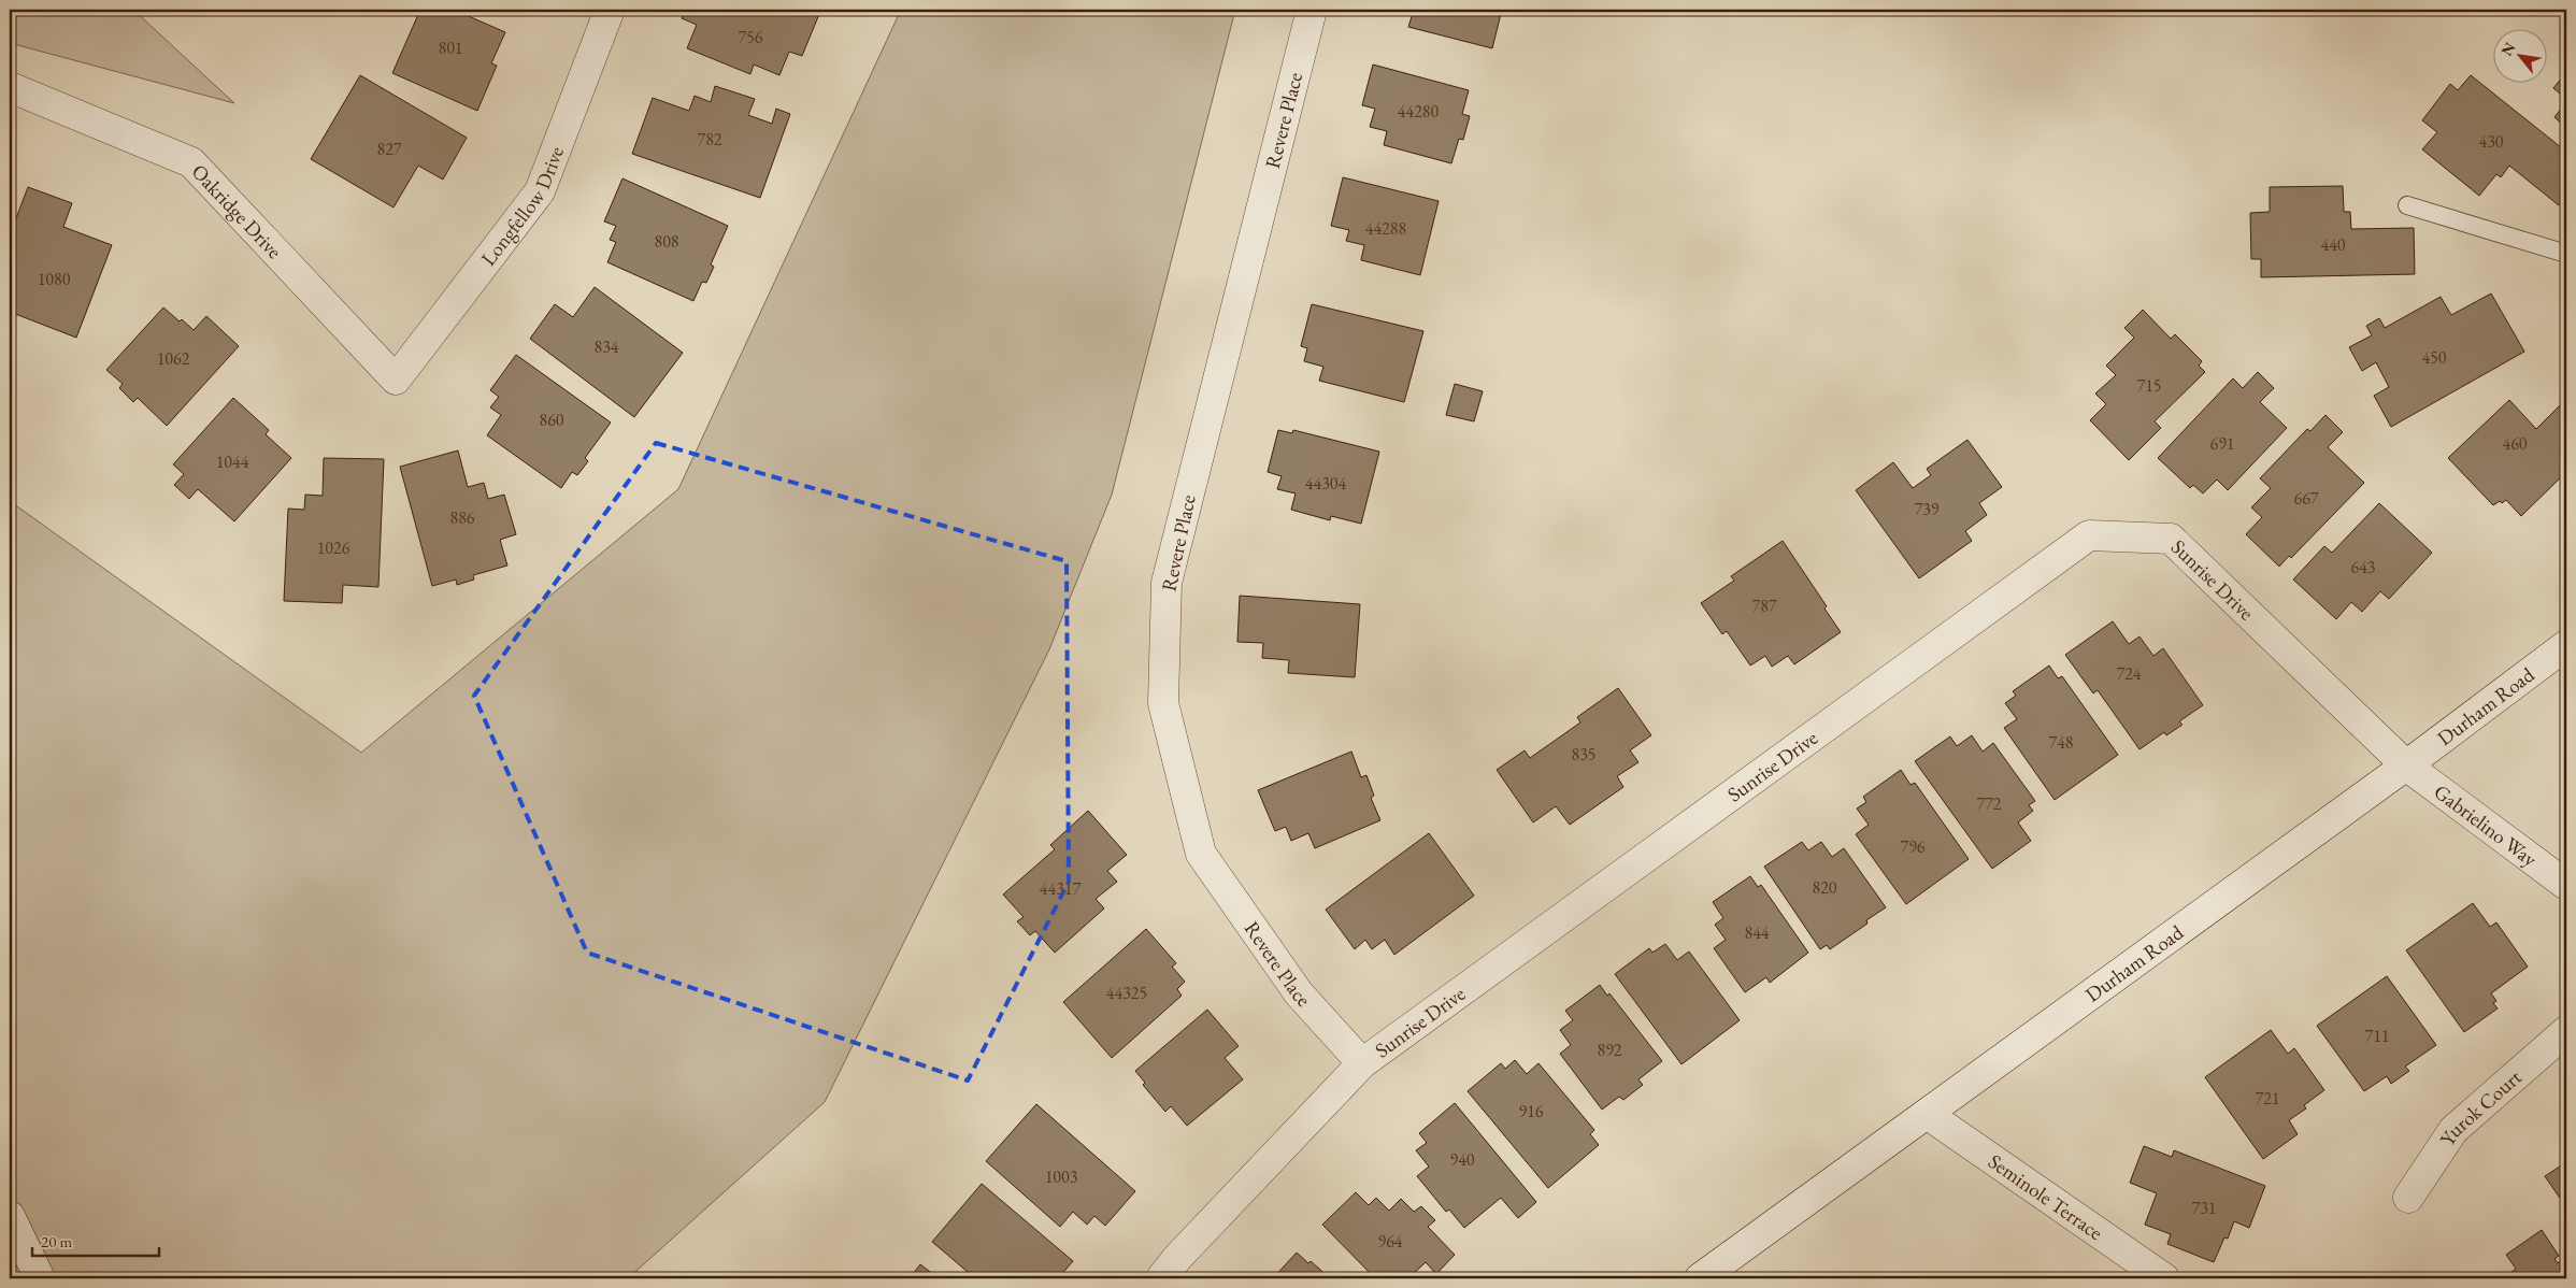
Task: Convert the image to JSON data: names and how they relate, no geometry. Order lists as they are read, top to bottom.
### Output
{
  "streets": {
    "street": [
      "Revere Place",
      "Longfellow Drive",
      "Oakridge Drive",
      "Sunrise Drive",
      "Durham Road",
      "Gabrielino Way",
      "Yurok Court",
      "Seminole Terrace"
    ]
  },
  "crossings": [
    ["Revere Place", "Sunrise Drive"],
    ["Longfellow Drive", "Oakridge Drive"],
    ["Sunrise Drive", "Durham Road"],
    ["Sunrise Drive", "Gabrielino Way"],
    ["Durham Road", "Gabrielino Way"],
    ["Durham Road", "Seminole Terrace"]
  ],
  "house_numbers": [
    "756",
    "801",
    "44280",
    "782",
    "430",
    "827",
    "44288",
    "808",
    "440",
    "1080",
    "834",
    "450",
    "1062",
    "715",
    "860",
    "691",
    "460",
    "1044",
    "44304",
    "667",
    "739",
    "886",
    "1026",
    "643",
    "787",
    "724",
    "748",
    "835",
    "772",
    "796",
    "820",
    "44317",
    "844",
    "44325",
    "711",
    "892",
    "721",
    "916",
    "940",
    "1003",
    "731",
    "964"
  ],
  "scale_bar": "20 m",
  "north": "top left"
}
